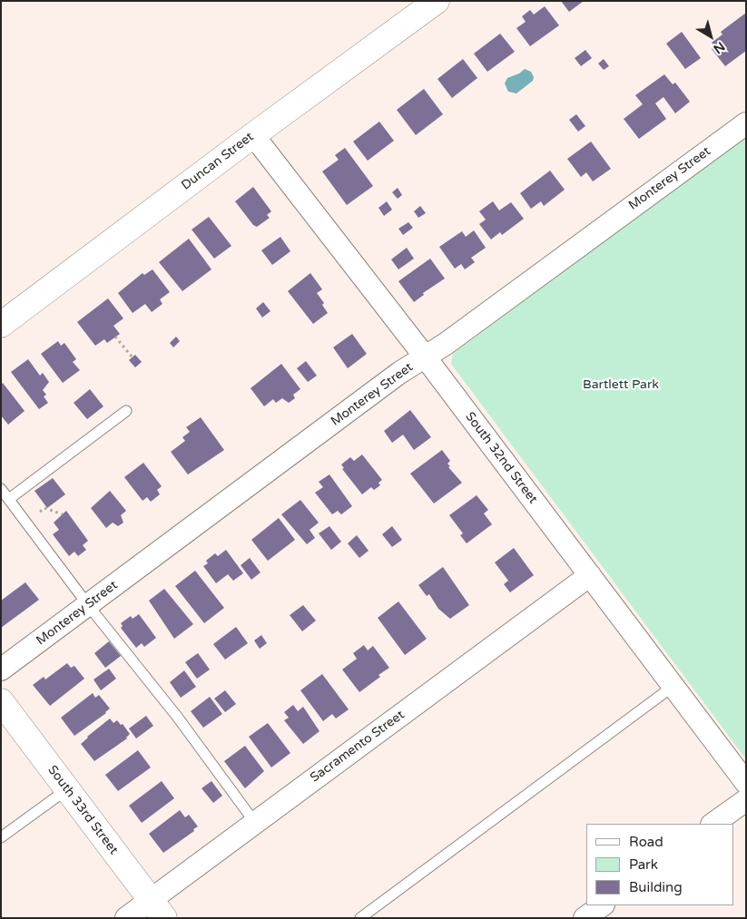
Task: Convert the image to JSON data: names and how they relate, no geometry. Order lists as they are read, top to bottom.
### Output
{
  "streets": {
    "street": [
      "Duncan Street",
      "Monterey Street",
      "South 32nd Street",
      "Sacramento Street",
      "South 33rd Street"
    ]
  },
  "crossings": [
    ["Duncan Street", "South 32nd Street"],
    ["Monterey Street", "South 32nd Street"],
    ["South 32nd Street", "Sacramento Street"],
    ["Sacramento Street", "South 33rd Street"]
  ],
  "parks": ["Bartlett Park"],
  "legend": ["Road", "Park", "Building"],
  "north": "bottom right"
}
